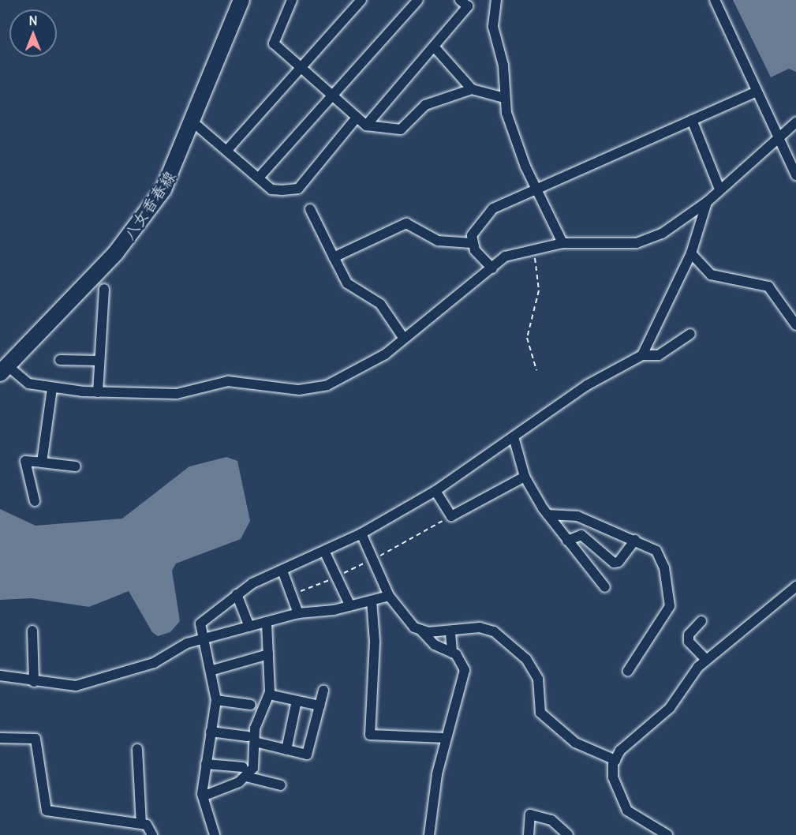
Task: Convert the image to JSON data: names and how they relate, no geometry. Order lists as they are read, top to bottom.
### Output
{
  "streets": {
    "main road": ["八女香春線"]
  },
  "north": "top"
}
